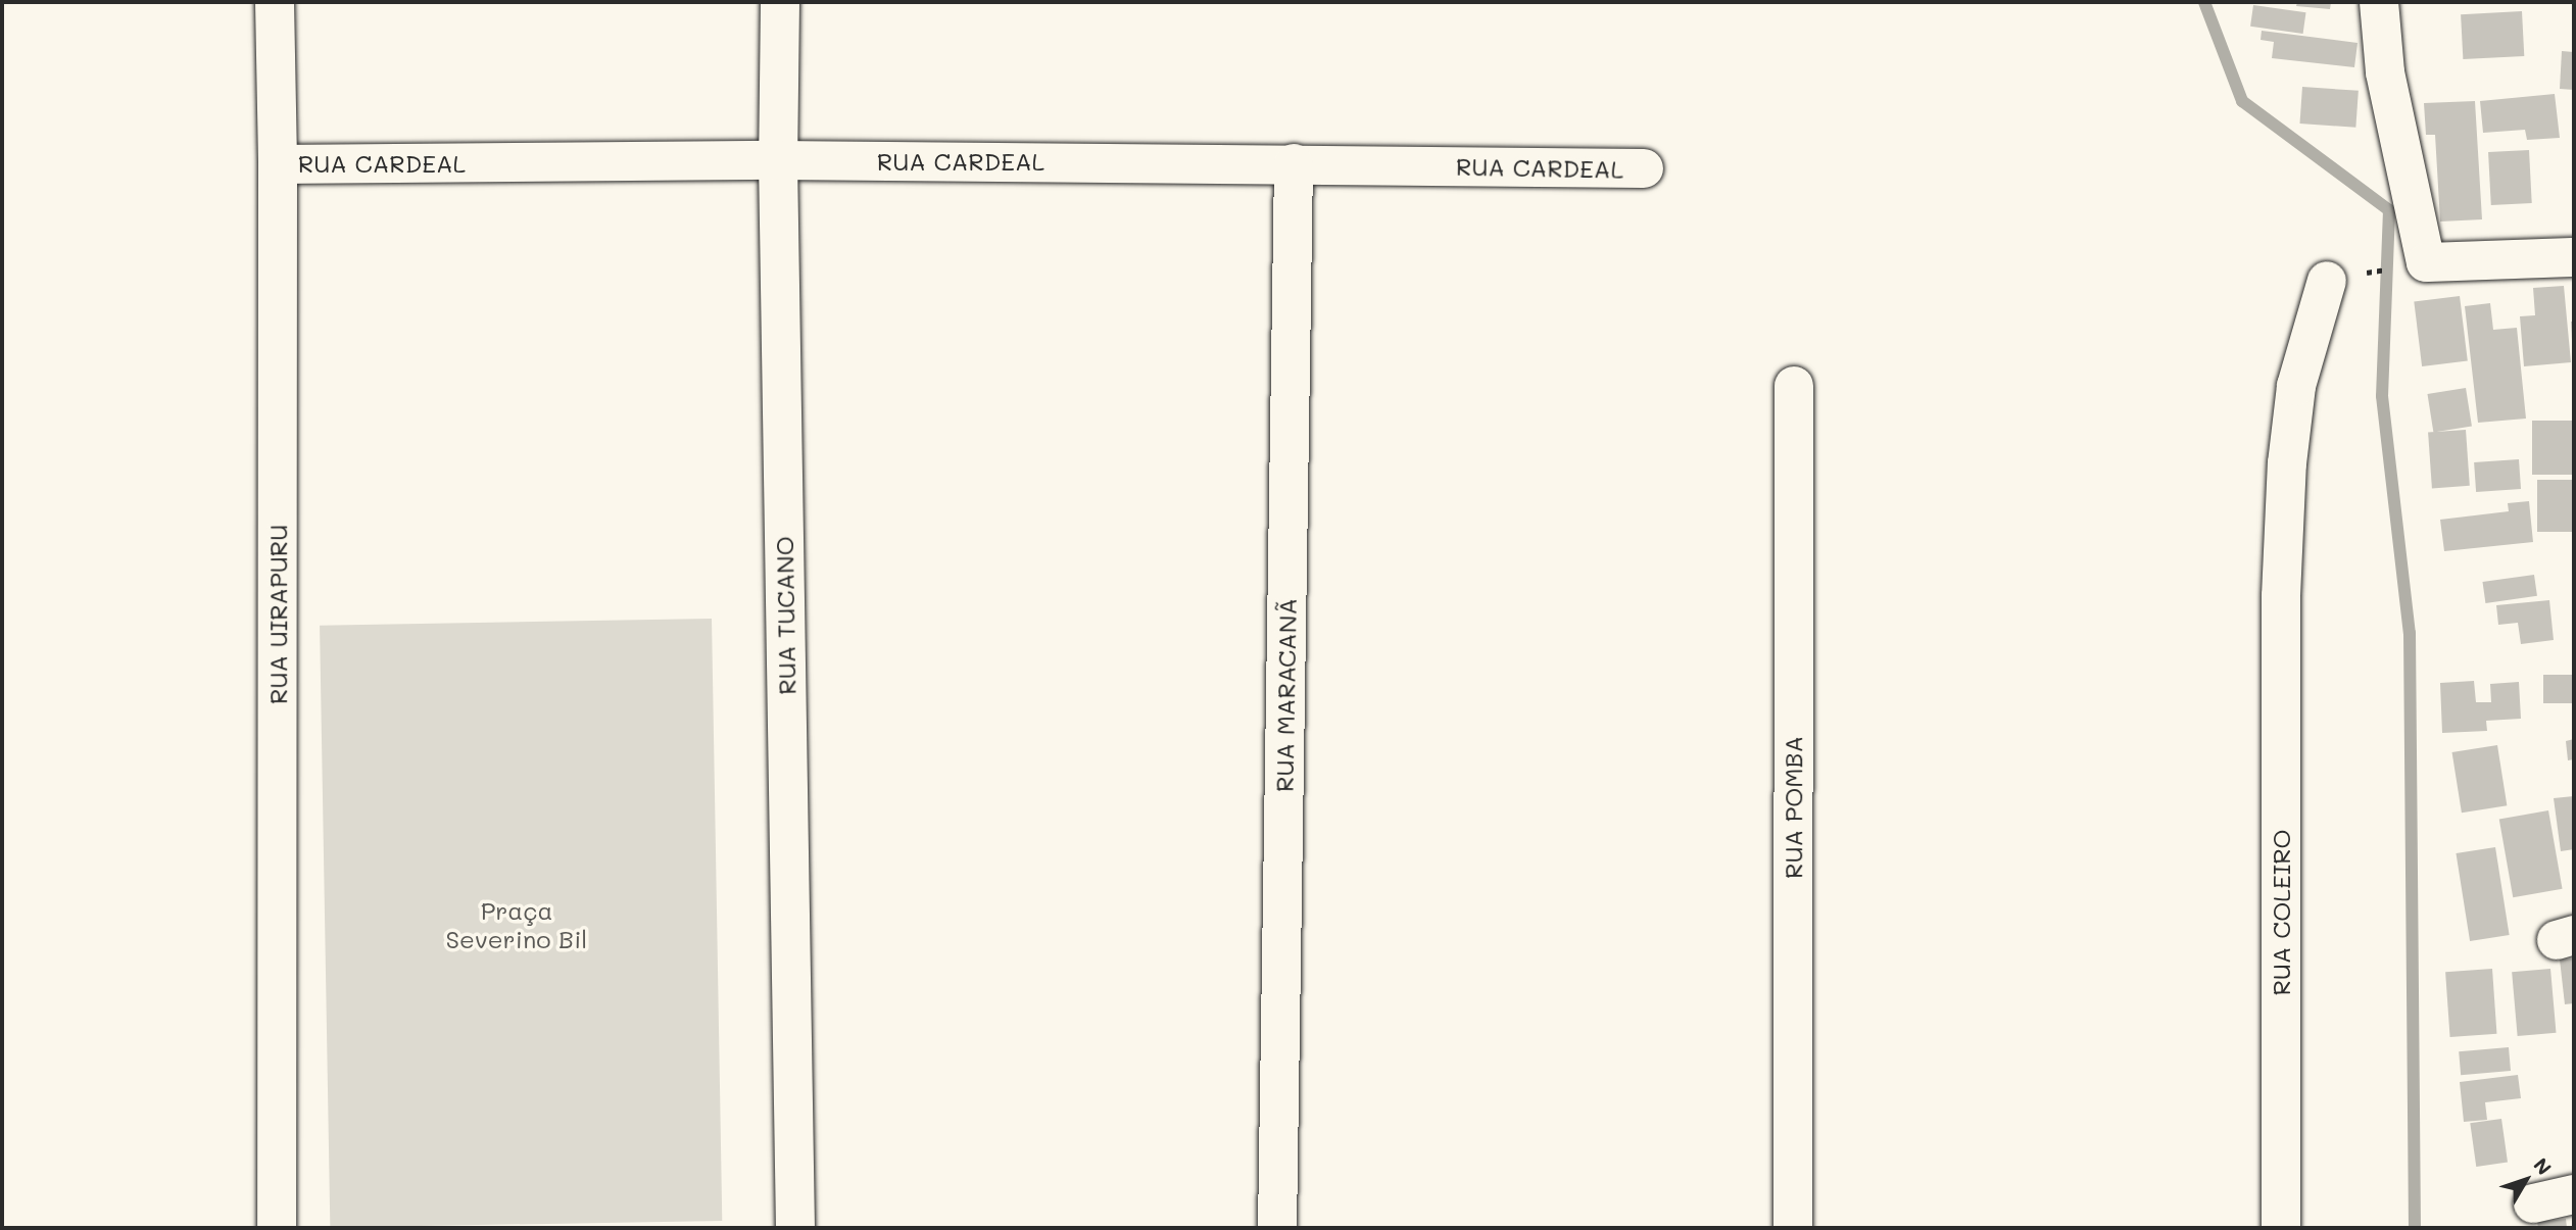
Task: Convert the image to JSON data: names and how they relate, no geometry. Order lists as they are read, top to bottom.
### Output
{
  "streets": {
    "street": [
      "RUA CARDEAL",
      "RUA UIRAPURU",
      "RUA TUCANO",
      "RUA MARACANÃ",
      "RUA POMBA",
      "RUA COLEIRO"
    ]
  },
  "crossings": [
    ["RUA CARDEAL", "RUA UIRAPURU"],
    ["RUA CARDEAL", "RUA TUCANO"],
    ["RUA CARDEAL", "RUA MARACANÃ"]
  ],
  "parks": ["Praça Severino Bil"],
  "north": "top right"
}
